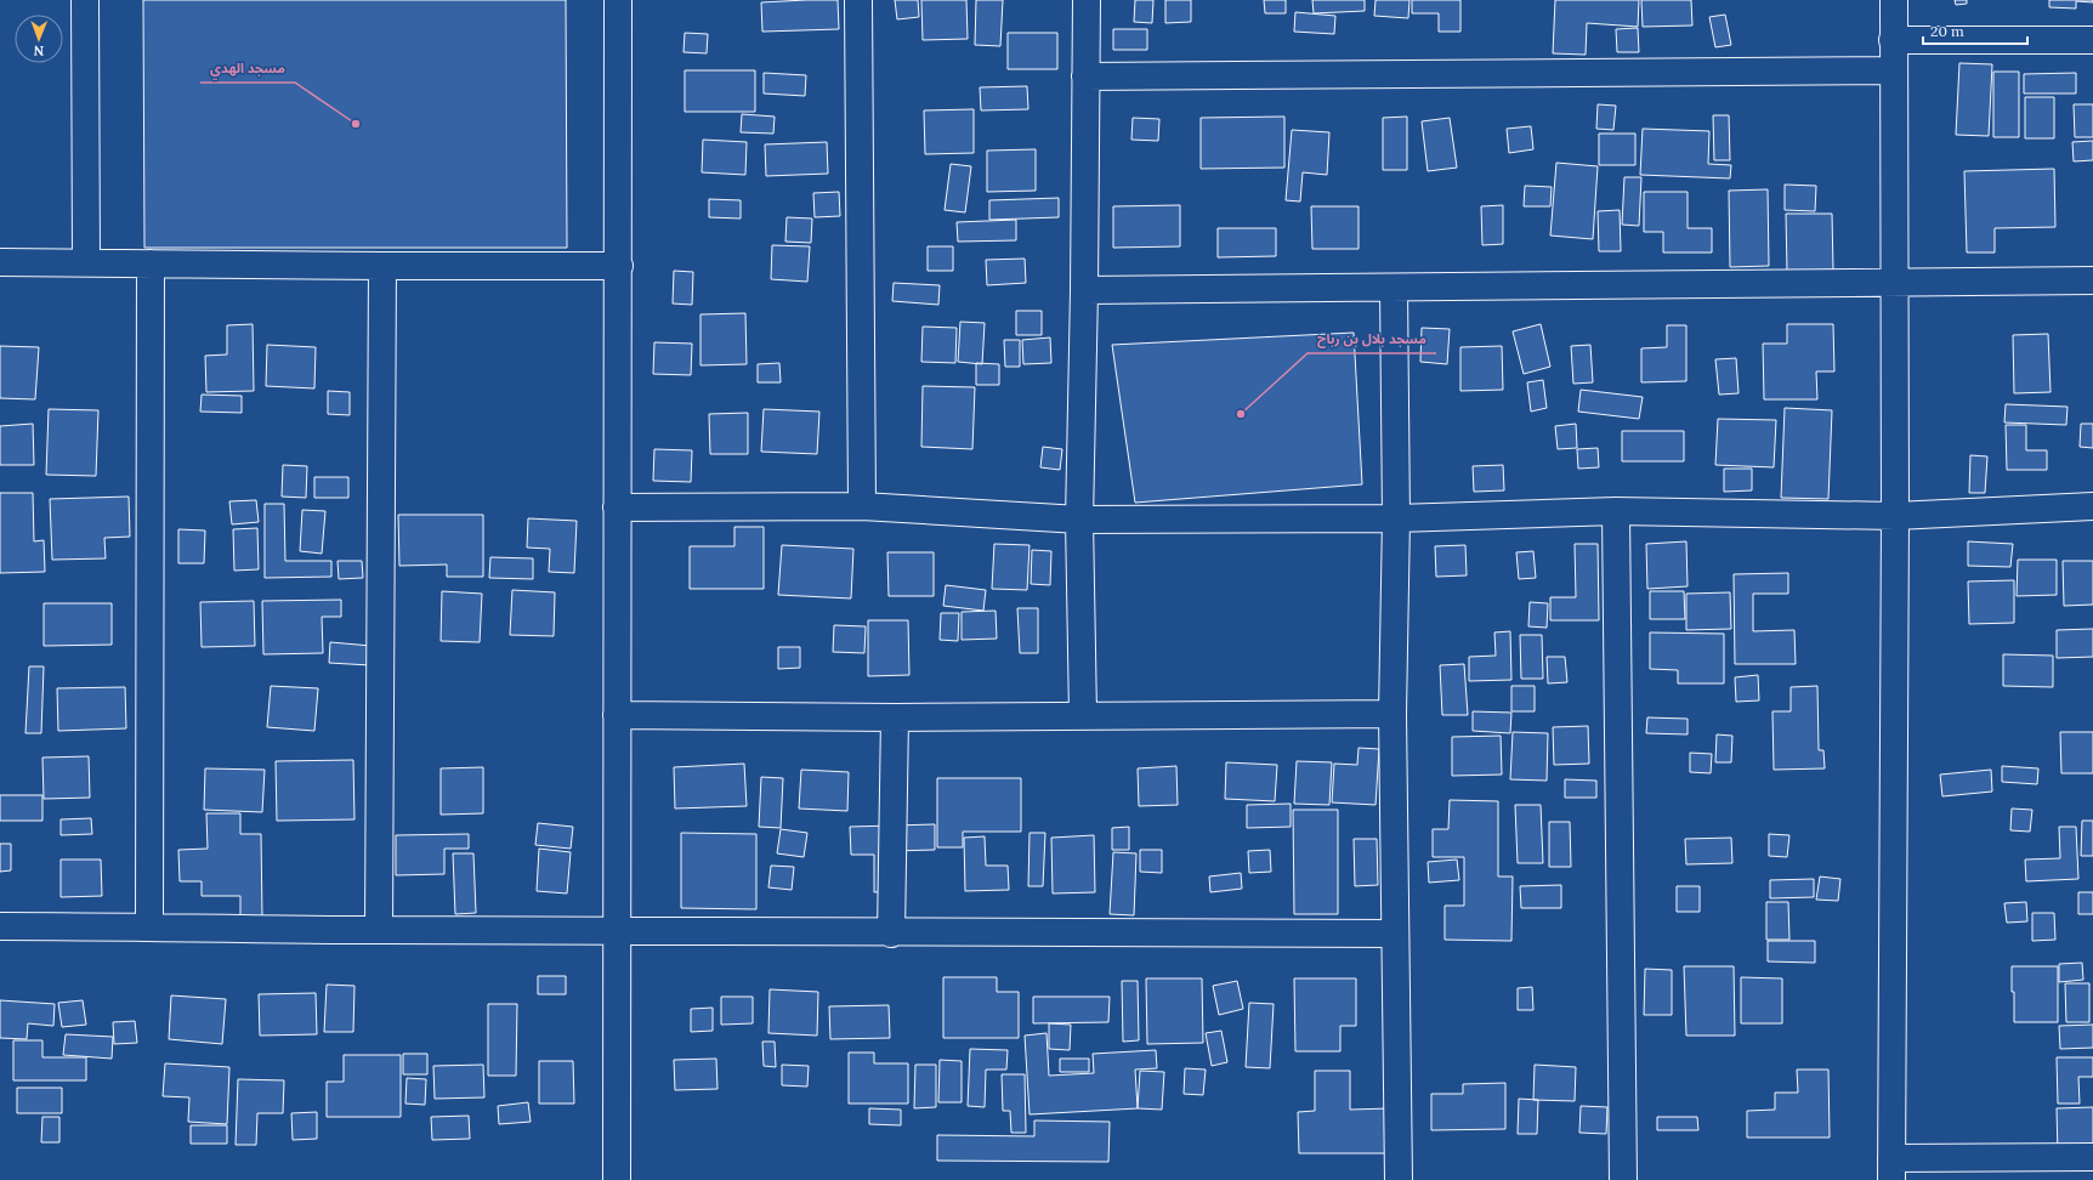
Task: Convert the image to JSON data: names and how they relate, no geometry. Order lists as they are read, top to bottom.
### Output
{
  "places": ["مسجد الهدي", "مسجد بلال بن رباح"],
  "scale_bar": "20 m",
  "north": "bottom"
}
